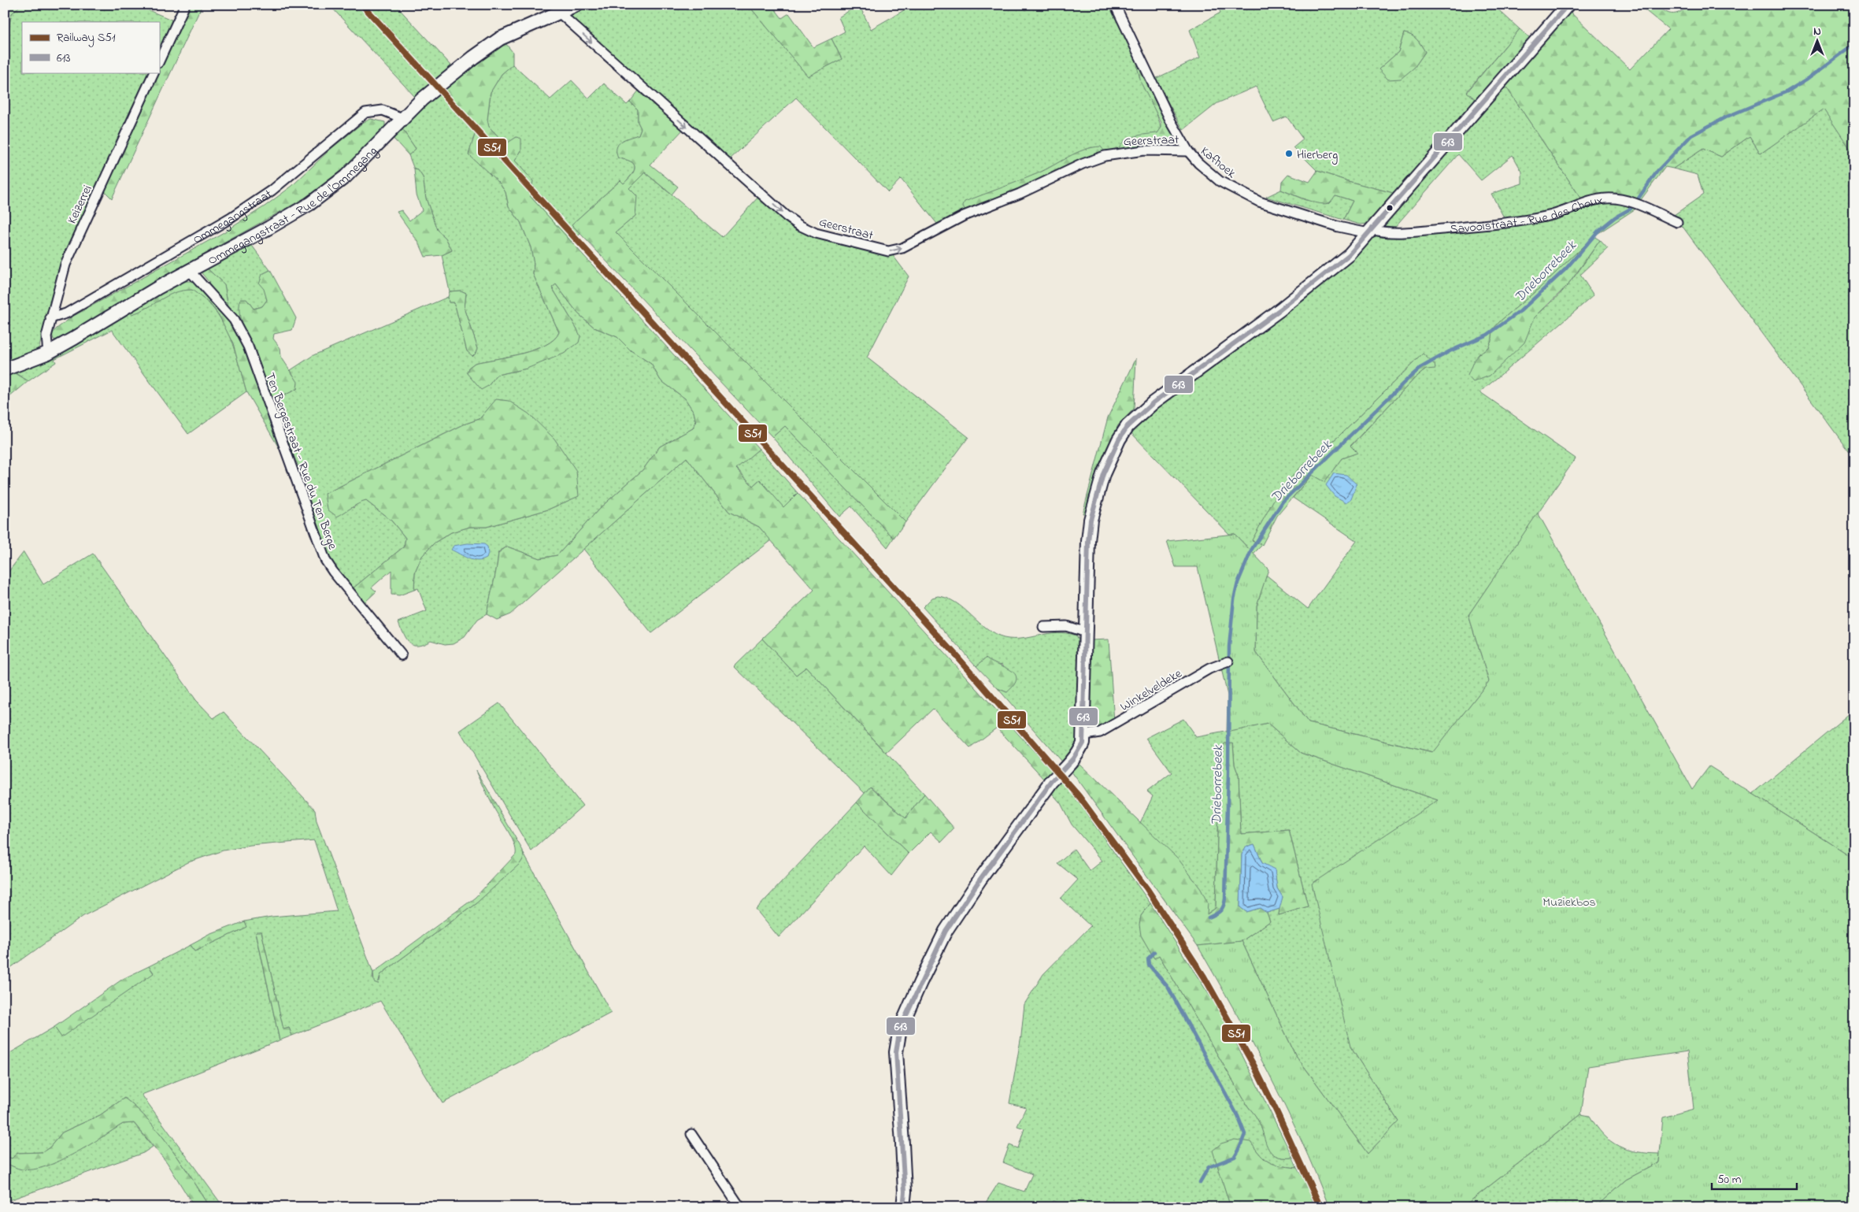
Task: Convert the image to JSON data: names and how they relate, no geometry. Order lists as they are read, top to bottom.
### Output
{
  "streets": {
    "main road": ["Ommegangstraat - Rue de l'Ommegang"],
    "street": [
      "Geerstraat",
      "Kafhoek",
      "Keizerrei",
      "Savooistraat - Rue des Choux",
      "Ommegangstraat",
      "Ten Bergestraat - Rue du Ten Berge",
      "Winkelveldeke"
    ]
  },
  "crossings": [
    ["Geerstraat", "Kafhoek"],
    ["Geerstraat", "Ommegangstraat - Rue de l'Ommegang"],
    ["Kafhoek", "Savooistraat - Rue des Choux"],
    ["Ommegangstraat - Rue de l'Ommegang", "Keizerrei"],
    ["Ommegangstraat - Rue de l'Ommegang", "Ommegangstraat"],
    ["Ommegangstraat - Rue de l'Ommegang", "Ten Bergestraat - Rue du Ten Berge"],
    ["Keizerrei", "Ommegangstraat"]
  ],
  "one_way": ["Geerstraat"],
  "water": ["Drieborrebeek"],
  "parks": ["Muziekbos"],
  "places": ["Hierberg"],
  "lines": ["rail line S51", "transit line 613"],
  "legend": ["Railway S51", "613"],
  "scale_bar": "50 m",
  "north": "top"
}
